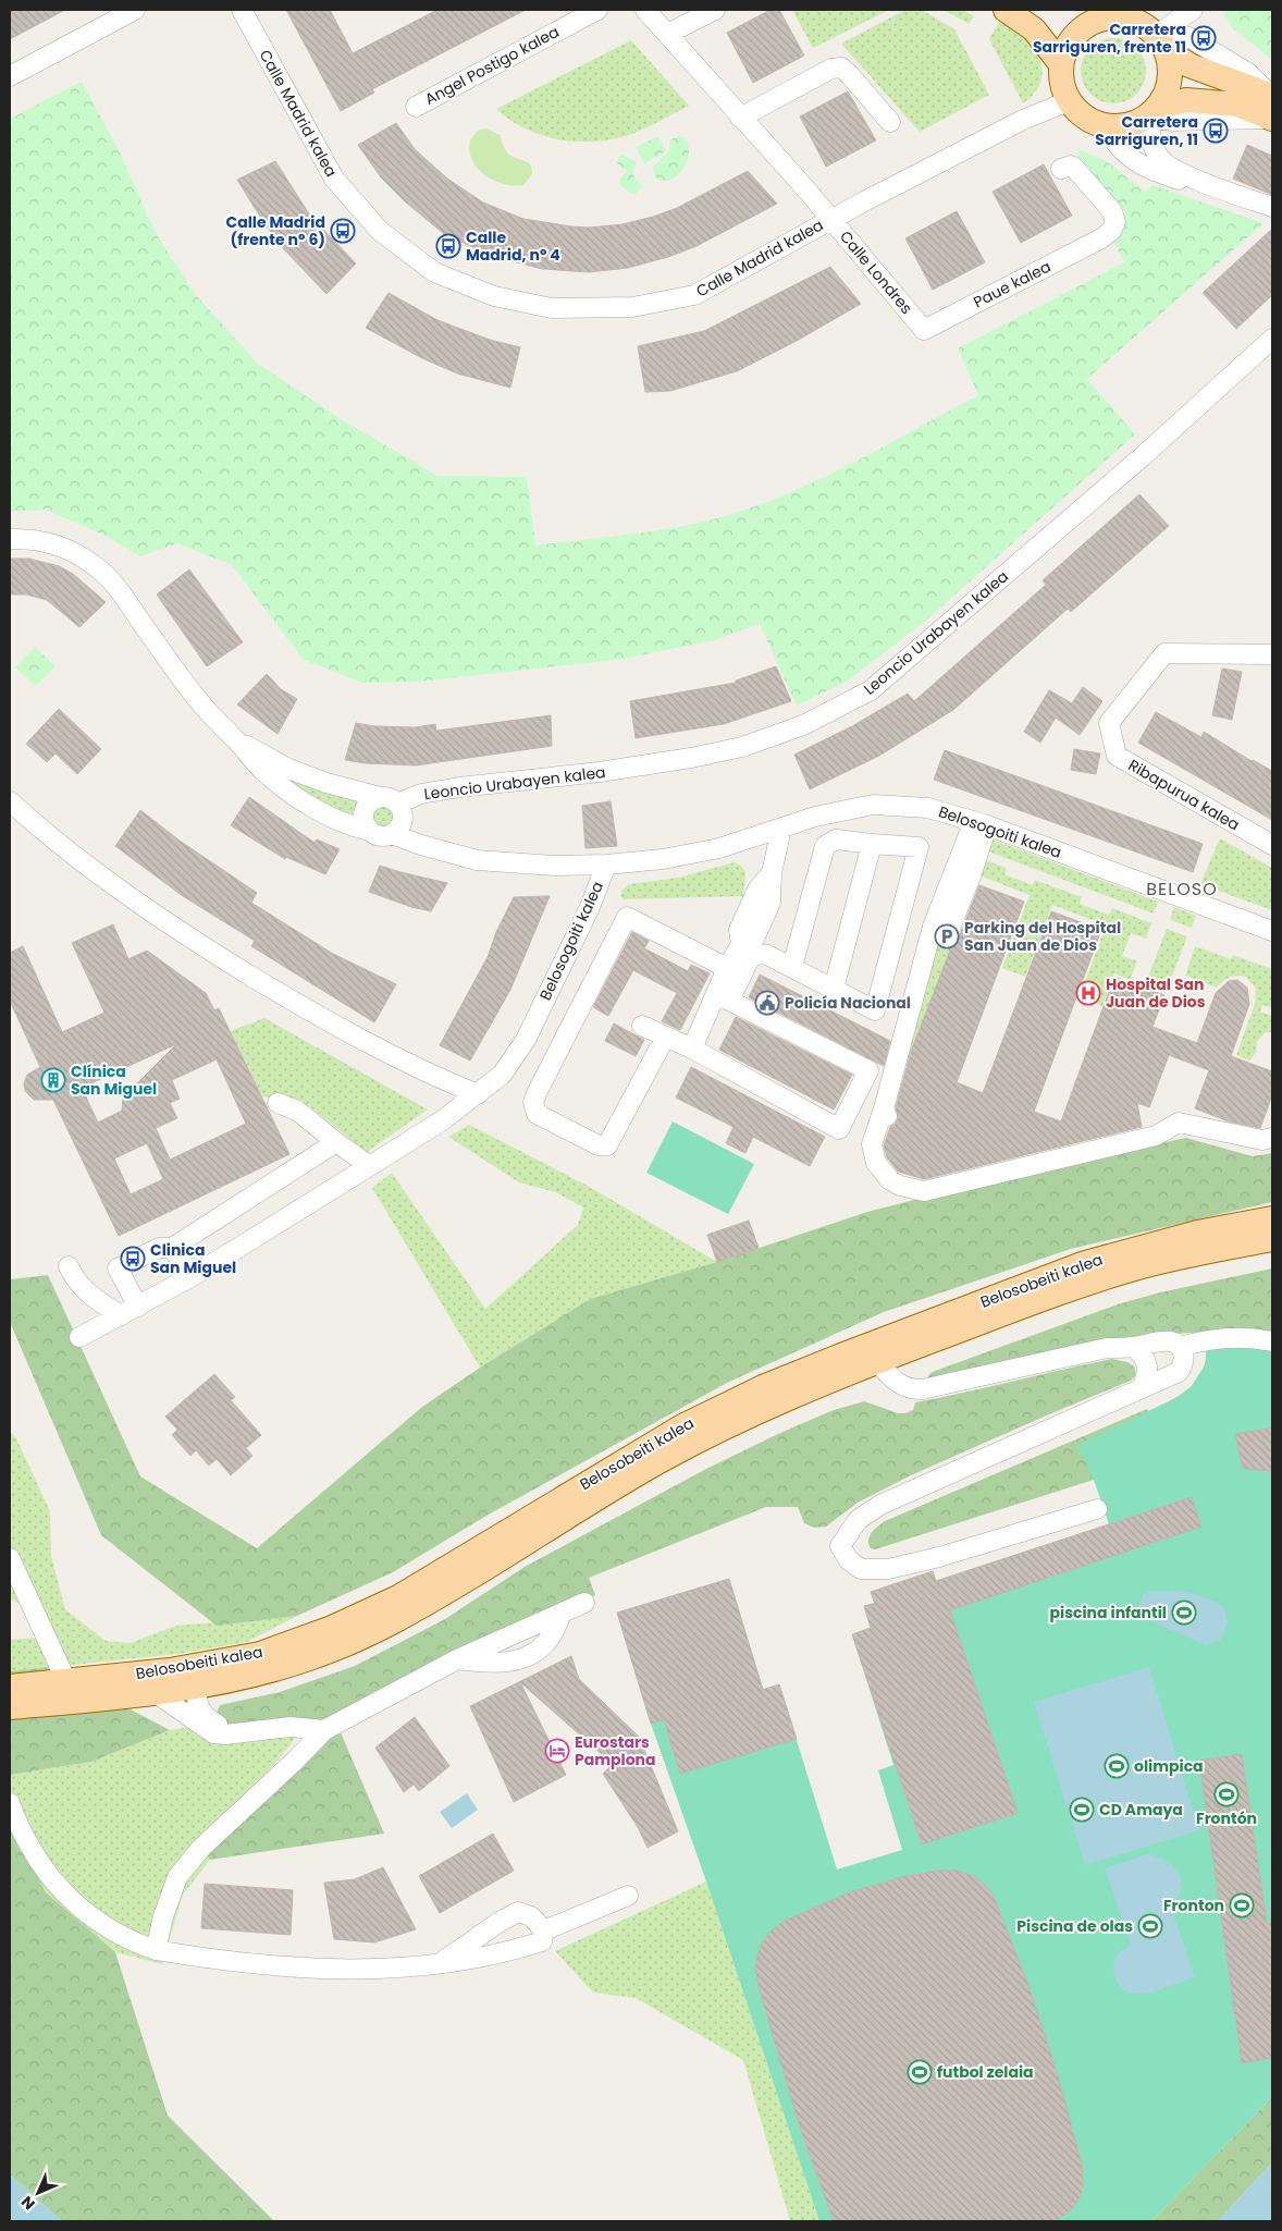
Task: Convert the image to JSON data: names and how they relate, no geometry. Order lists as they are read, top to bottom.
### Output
{
  "streets": {
    "main road": ["Belosobeiti kalea"],
    "street": [
      "Angel Postigo kalea",
      "Calle Madrid kalea",
      "Calle Londres",
      "Paue kalea",
      "Leoncio Urabayen kalea",
      "Ribapurua kalea",
      "Belosogoiti kalea"
    ]
  },
  "crossings": [
    ["Calle Madrid kalea", "Calle Londres"],
    ["Calle Londres", "Paue kalea"]
  ],
  "districts": ["BELOSO"],
  "places": {
    "bus stop": [
      "Carretera Sarriguren, frente 11",
      "Carretera Sarriguren, 11",
      "Calle Madrid (frente nº 6)",
      "Calle Madrid, nº 4",
      "Clinica San Miguel"
    ],
    "parking": ["Parking del Hospital San Juan de Dios"],
    "hospital": ["Hospital San Juan de Dios"],
    "public building": ["Policía Nacional"],
    "building": ["Clínica San Miguel"],
    "sports": [
      "piscina infantil",
      "olimpica",
      "Frontón",
      "CD Amaya",
      "Fronton",
      "Piscina de olas",
      "futbol zelaia"
    ],
    "hotel": ["Eurostars Pamplona"]
  },
  "north": "bottom left"
}
